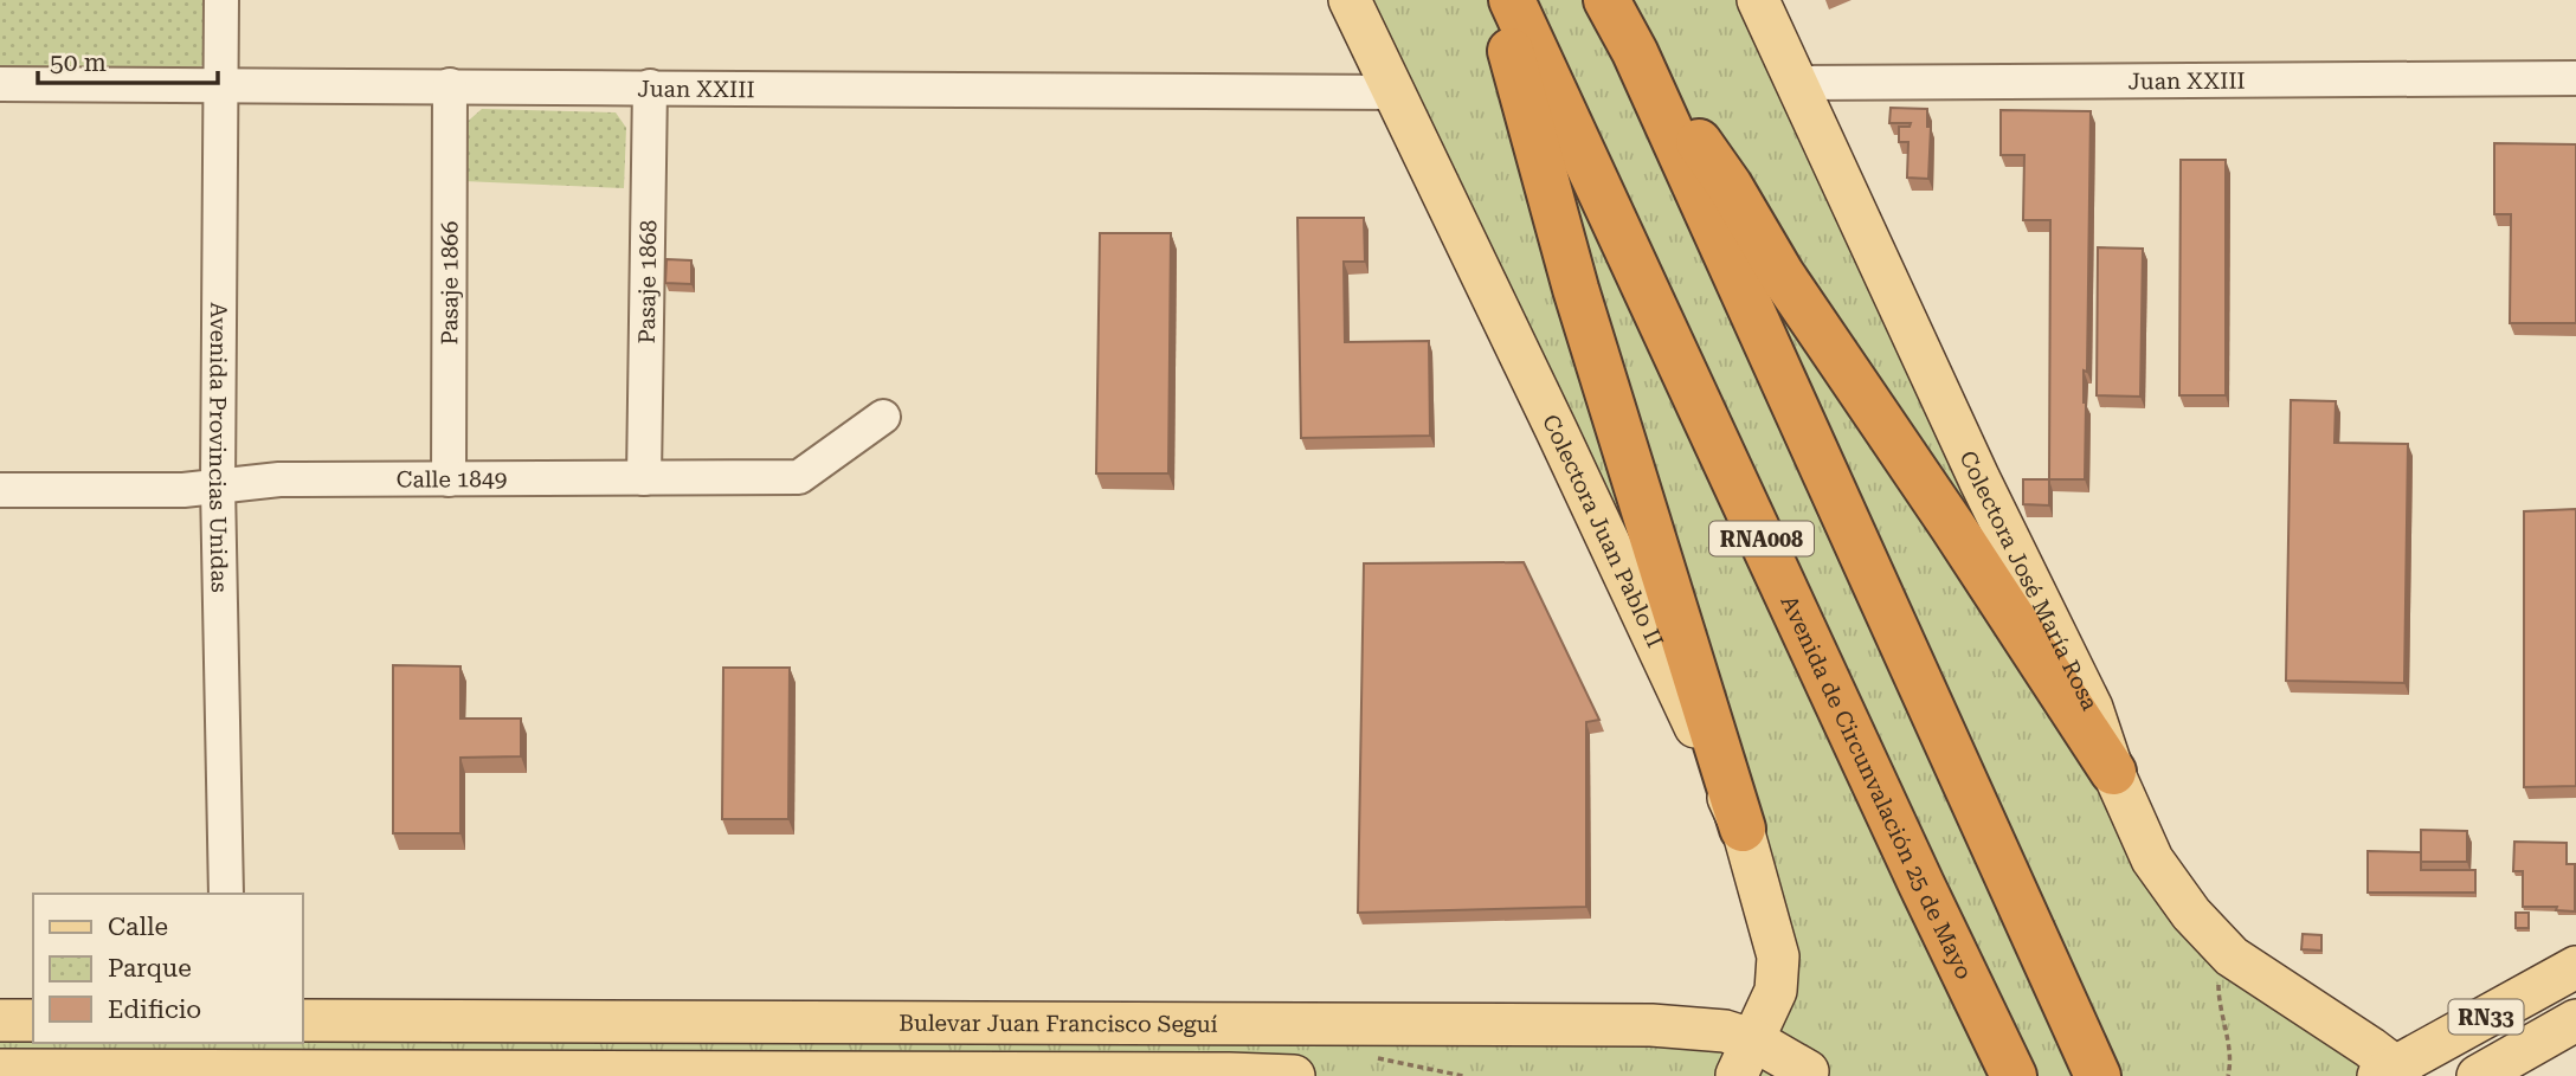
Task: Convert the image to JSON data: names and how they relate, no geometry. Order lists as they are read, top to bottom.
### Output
{
  "streets": {
    "highway": ["RNA008", "Avenida de Circunvalación 25 de Mayo"],
    "main road": [
      "Colectora Juan Pablo II",
      "Colectora José María Rosa",
      "RN33",
      "Bulevar Juan Francisco Seguí"
    ],
    "street": [
      "Juan XXIII",
      "Pasaje 1866",
      "Pasaje 1868",
      "Avenida Provincias Unidas",
      "Calle 1849"
    ]
  },
  "crossings": [
    ["Juan XXIII", "Pasaje 1866"],
    ["Juan XXIII", "Pasaje 1868"],
    ["Juan XXIII", "Avenida Provincias Unidas"],
    ["Juan XXIII", "Colectora Juan Pablo II"],
    ["Juan XXIII", "Colectora José María Rosa"],
    ["Pasaje 1866", "Calle 1849"],
    ["Pasaje 1868", "Calle 1849"],
    ["Avenida Provincias Unidas", "Calle 1849"],
    ["Colectora Juan Pablo II", "Bulevar Juan Francisco Seguí"],
    ["Colectora José María Rosa", "RN33"]
  ],
  "legend": ["Calle", "Parque", "Edificio"],
  "scale_bar": "50 m"
}
